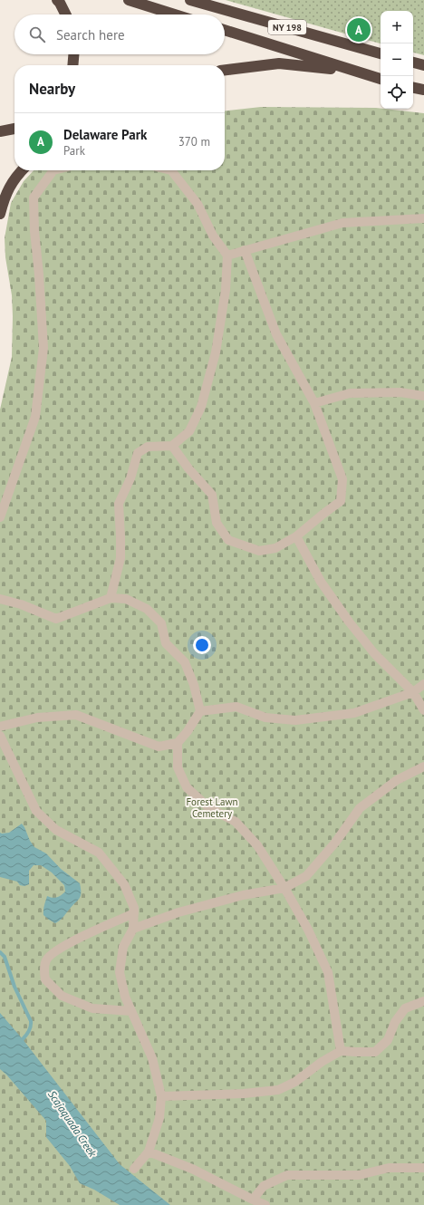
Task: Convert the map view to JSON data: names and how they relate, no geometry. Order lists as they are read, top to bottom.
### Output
{
  "streets": {
    "highway": ["NY 198"]
  },
  "water": ["Scajaquada Creek"],
  "parks": ["Forest Lawn Cemetery"],
  "page": {
    "map_buttons": ["+", "−"],
    "search": "Search here",
    "pins": "A",
    "heading": "Nearby",
    "list": [
      {
        "mark": "A",
        "name": "Delaware Park",
        "note": "Park",
        "value": "370 m"
      }
    ]
  }
}
